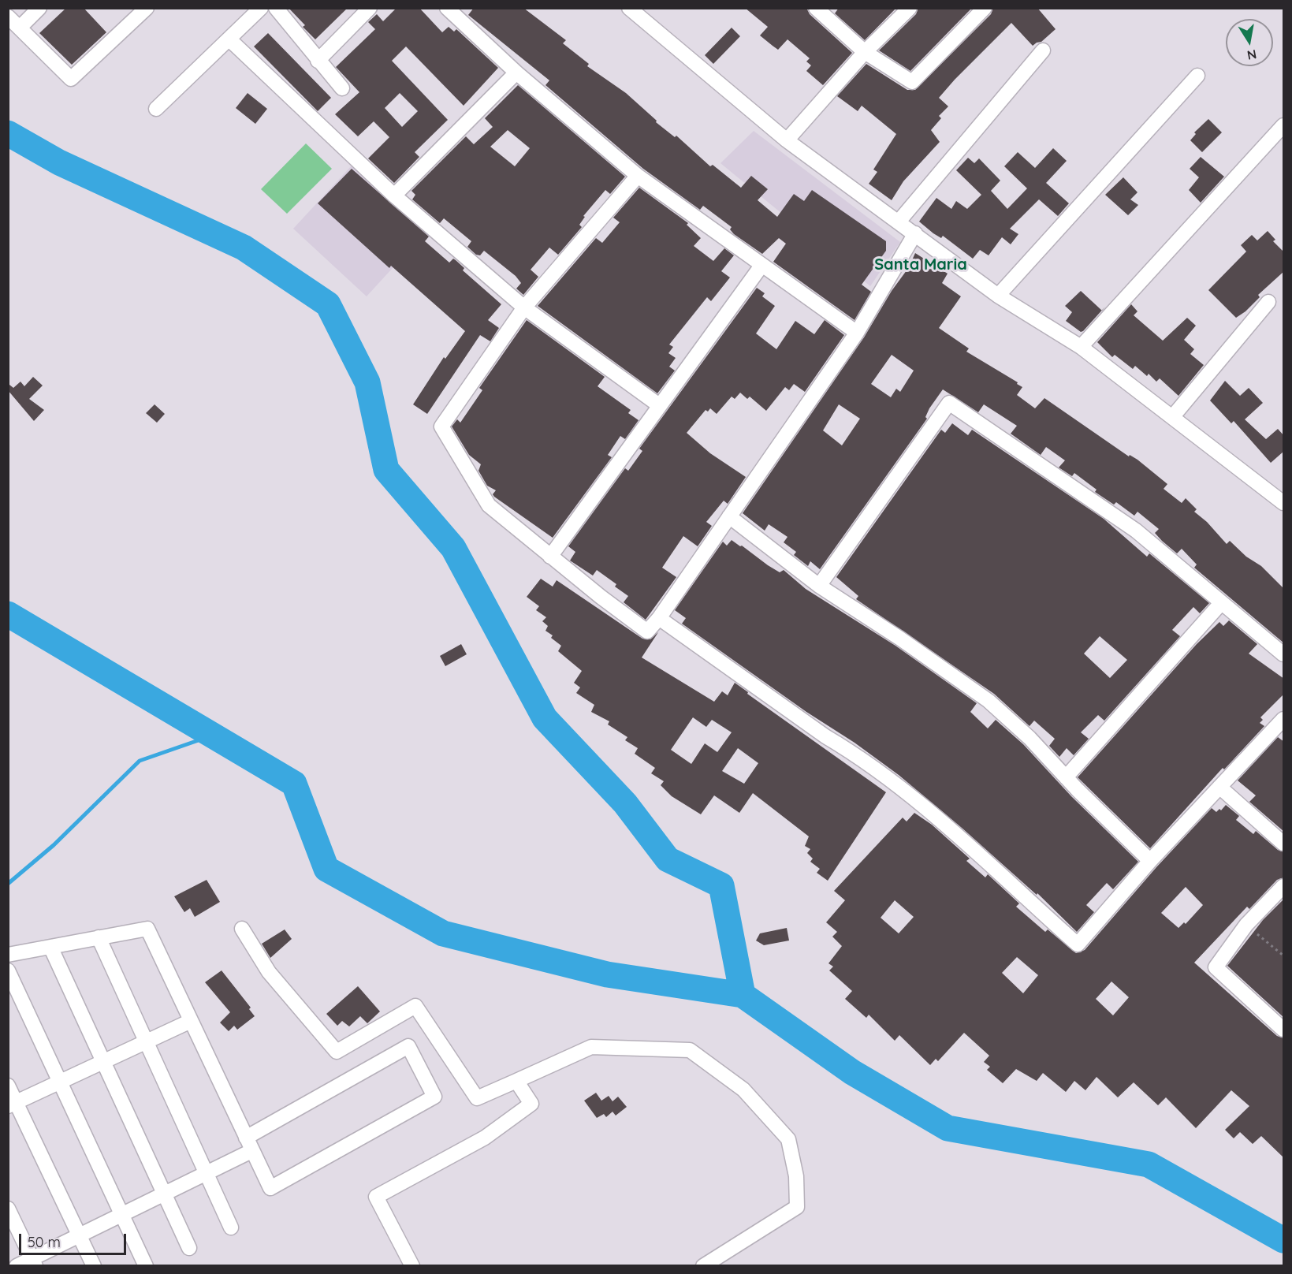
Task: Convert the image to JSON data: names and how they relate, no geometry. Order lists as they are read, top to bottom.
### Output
{
  "districts": ["Santa Maria"],
  "scale_bar": "50 m",
  "north": "bottom"
}
